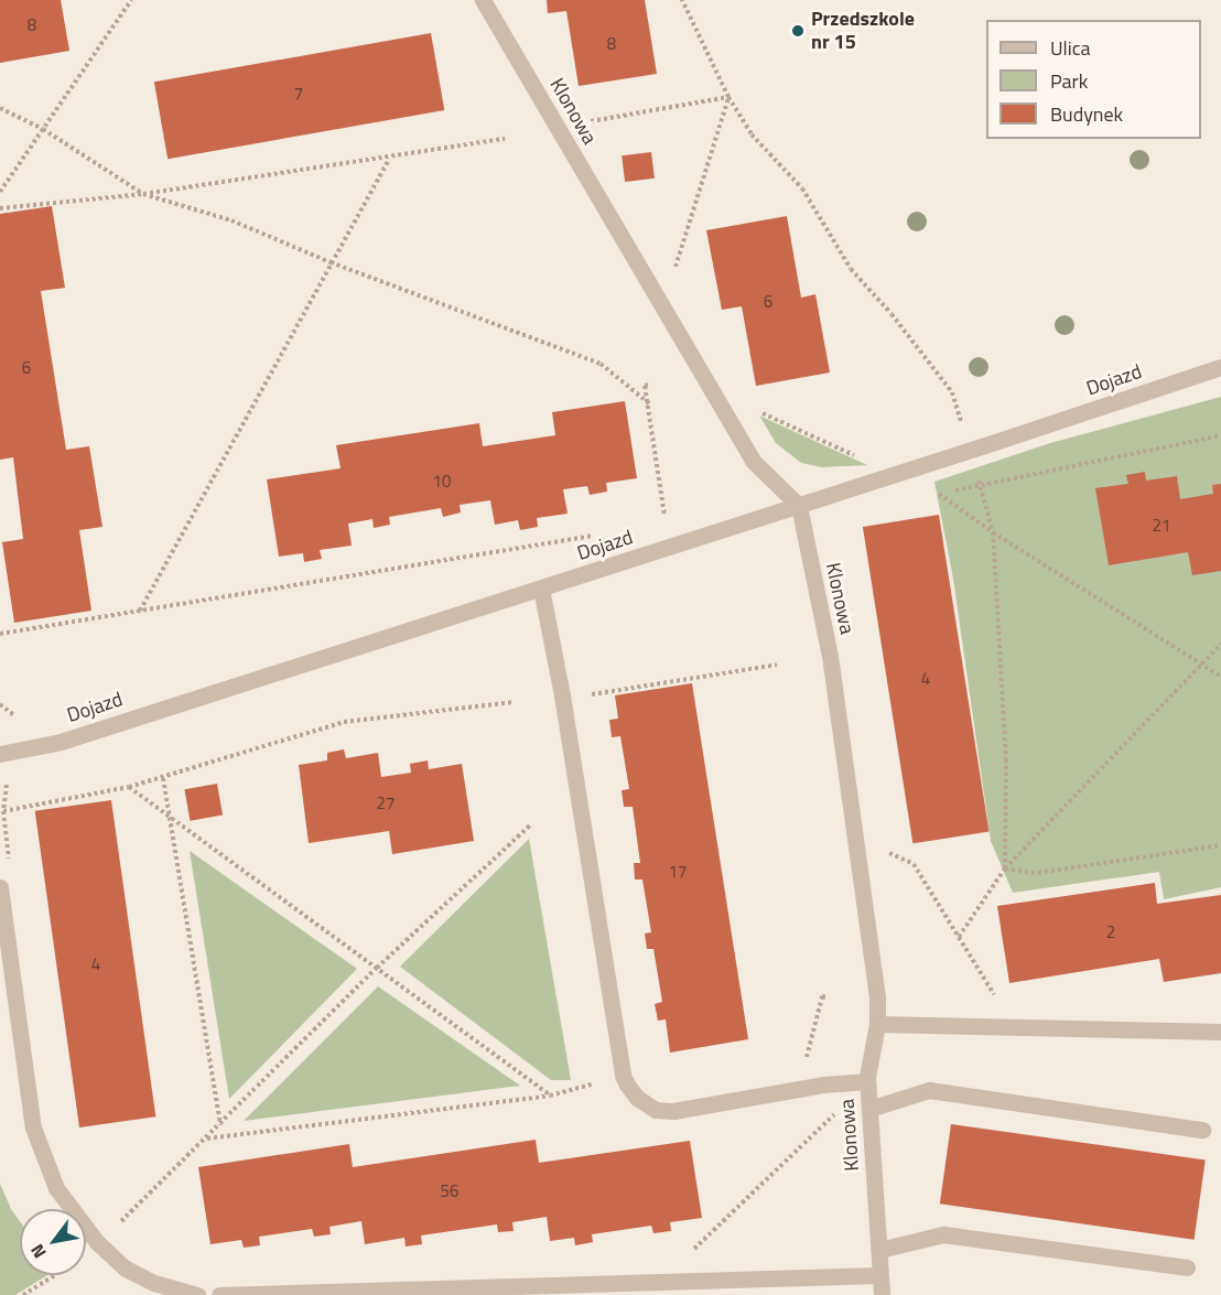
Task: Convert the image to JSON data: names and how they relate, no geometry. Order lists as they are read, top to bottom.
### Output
{
  "streets": {
    "street": ["Klonowa", "Dojazd"]
  },
  "crossings": [
    ["Klonowa", "Dojazd"]
  ],
  "places": ["Przedszkole nr 15"],
  "house_numbers": [
    "8",
    "8",
    "7",
    "6",
    "6",
    "10",
    "21",
    "4",
    "27",
    "17",
    "2",
    "4",
    "56"
  ],
  "legend": ["Ulica", "Park", "Budynek"],
  "north": "bottom left"
}
